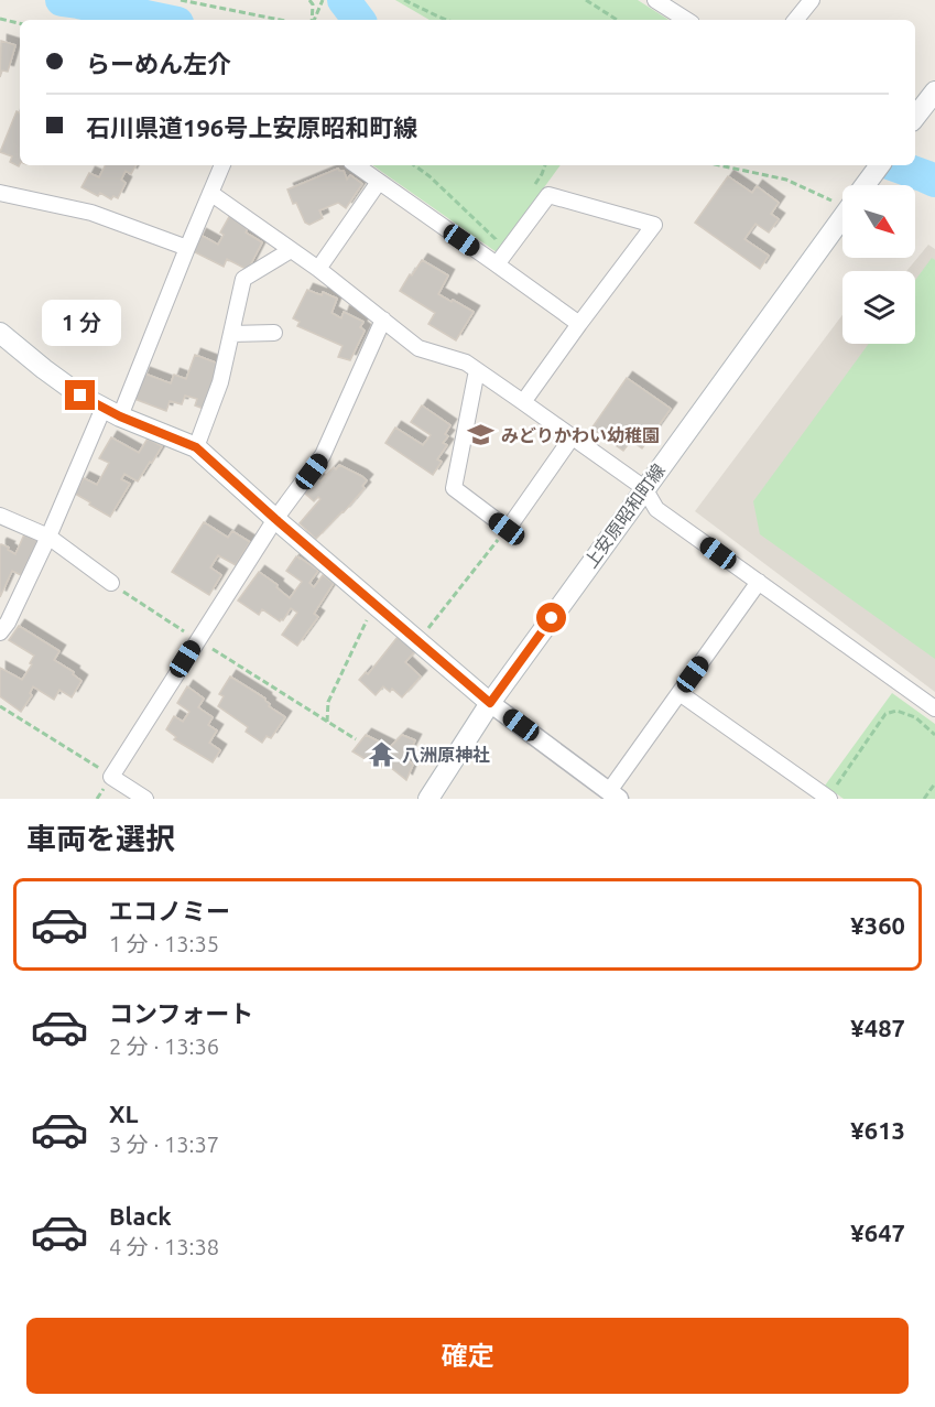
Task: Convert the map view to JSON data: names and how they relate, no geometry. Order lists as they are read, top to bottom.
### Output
{
  "streets": {
    "main road": ["上安原昭和町線"]
  },
  "places": {
    "school or university": ["みどりかわい幼稚園"],
    "temple": ["八洲原神社"]
  },
  "north": "bottom right",
  "page": {
    "banner": ["らーめん左介", "石川県道196号上安原昭和町線"],
    "bubble": "1 分",
    "heading": "車両を選択",
    "list": [
      {
        "name": "エコノミー",
        "note": "1 分 · 13:35",
        "value": "¥360"
      },
      {
        "name": "コンフォート",
        "note": "2 分 · 13:36",
        "value": "¥487"
      },
      {
        "name": "XL",
        "note": "3 分 · 13:37",
        "value": "¥613"
      },
      {
        "name": "Black",
        "note": "4 分 · 13:38",
        "value": "¥647"
      }
    ],
    "buttons": "確定"
  }
}
